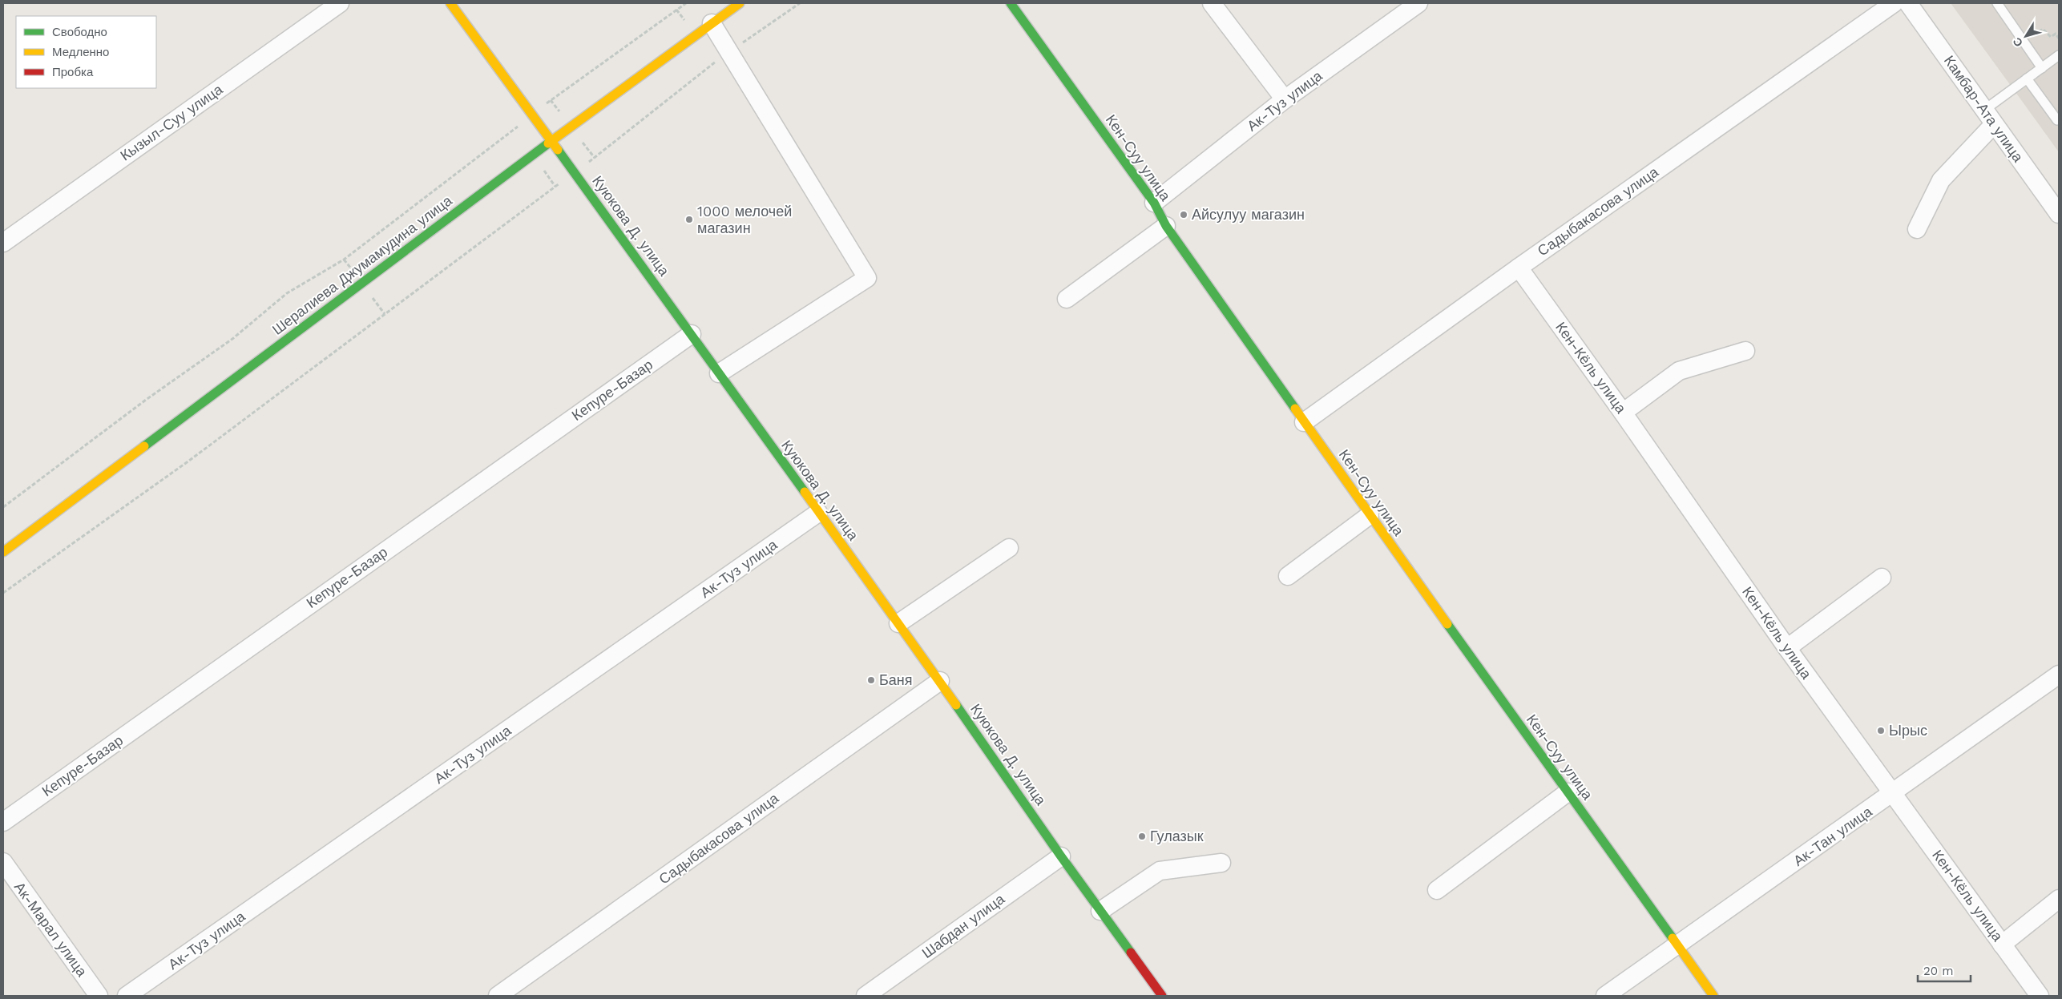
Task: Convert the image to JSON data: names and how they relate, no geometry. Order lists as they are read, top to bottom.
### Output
{
  "streets": {
    "street": [
      "Ак-Туз улица",
      "Камбар-Ата улица",
      "Кызыл-Суу улица",
      "Кен-Суу улица",
      "Садыбакасова улица",
      "Куюкова Д. улица",
      "Шералиева Джумамудина улица",
      "Кен-Кёль улица",
      "Кепуре-Базар",
      "Ак-Тан улица",
      "Шабдан улица",
      "Ак-Марал улица"
    ]
  },
  "crossings": [
    ["Ак-Туз улица", "Кен-Суу улица"],
    ["Ак-Туз улица", "Куюкова Д. улица"],
    ["Кен-Суу улица", "Садыбакасова улица"],
    ["Кен-Суу улица", "Ак-Тан улица"],
    ["Садыбакасова улица", "Куюкова Д. улица"],
    ["Садыбакасова улица", "Кен-Кёль улица"],
    ["Куюкова Д. улица", "Шералиева Джумамудина улица"],
    ["Куюкова Д. улица", "Кепуре-Базар"],
    ["Куюкова Д. улица", "Шабдан улица"],
    ["Кен-Кёль улица", "Ак-Тан улица"]
  ],
  "places": [
    "Айсулуу магазин",
    "1000 мелочей магазин",
    "Баня",
    "Ырыс",
    "Гулазык"
  ],
  "legend": ["Свободно", "Медленно", "Пробка"],
  "scale_bar": "20 m",
  "north": "bottom left"
}
